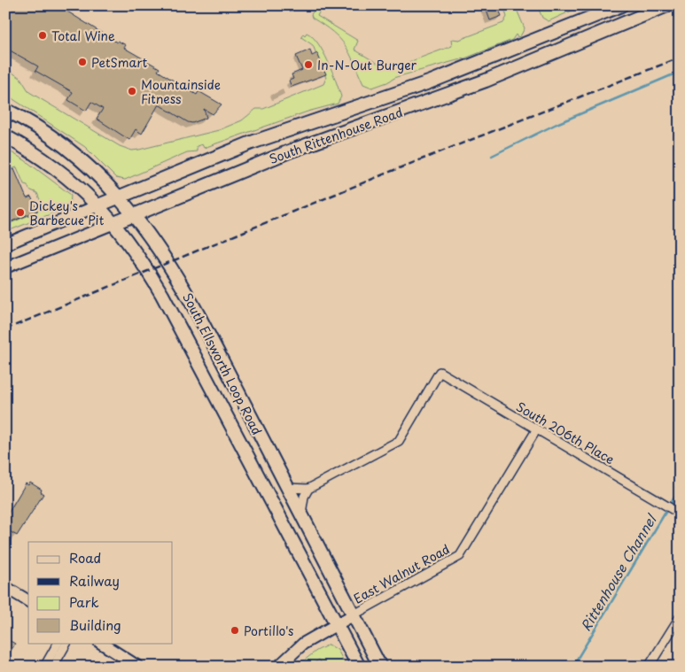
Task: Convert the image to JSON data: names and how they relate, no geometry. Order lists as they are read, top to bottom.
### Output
{
  "streets": {
    "main road": ["South Rittenhouse Road", "South Ellsworth Loop Road", "East Walnut Road"],
    "street": ["South 206th Place"]
  },
  "crossings": [
    ["South Rittenhouse Road", "South Ellsworth Loop Road"],
    ["South Ellsworth Loop Road", "East Walnut Road"],
    ["South 206th Place", "East Walnut Road"]
  ],
  "water": ["Rittenhouse Channel"],
  "places": [
    "Total Wine",
    "PetSmart",
    "In-N-Out Burger",
    "Mountainside Fitness",
    "Dickey's Barbecue Pit",
    "Portillo's"
  ],
  "legend": [
    "Road",
    "Railway",
    "Park",
    "Building"
  ]
}
